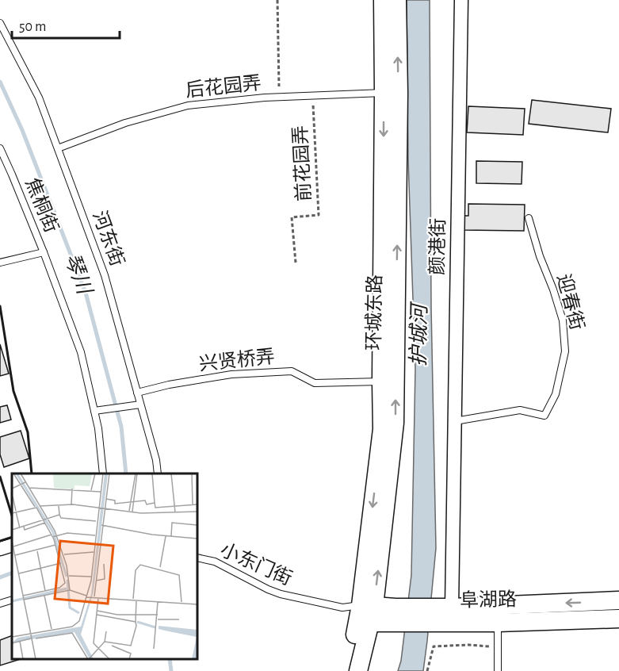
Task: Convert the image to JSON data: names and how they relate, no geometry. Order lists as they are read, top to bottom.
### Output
{
  "streets": {
    "main road": ["环城东路", "阜湖路"],
    "street": ["颜港街"],
    "lane": [
      "后花园弄",
      "焦桐街",
      "河东街",
      "迎春街",
      "兴贤桥弄",
      "小东门街"
    ],
    "path": ["前花园弄"]
  },
  "crossings": [
    ["后花园弄", "前花园弄"],
    ["后花园弄", "河东街"],
    ["后花园弄", "环城东路"],
    ["河东街", "兴贤桥弄"],
    ["颜港街", "迎春街"],
    ["颜港街", "阜湖路"],
    ["环城东路", "兴贤桥弄"],
    ["环城东路", "小东门街"],
    ["环城东路", "阜湖路"],
    ["小东门街", "阜湖路"]
  ],
  "water": ["琴川", "护城河"],
  "scale_bar": "50 m"
}
